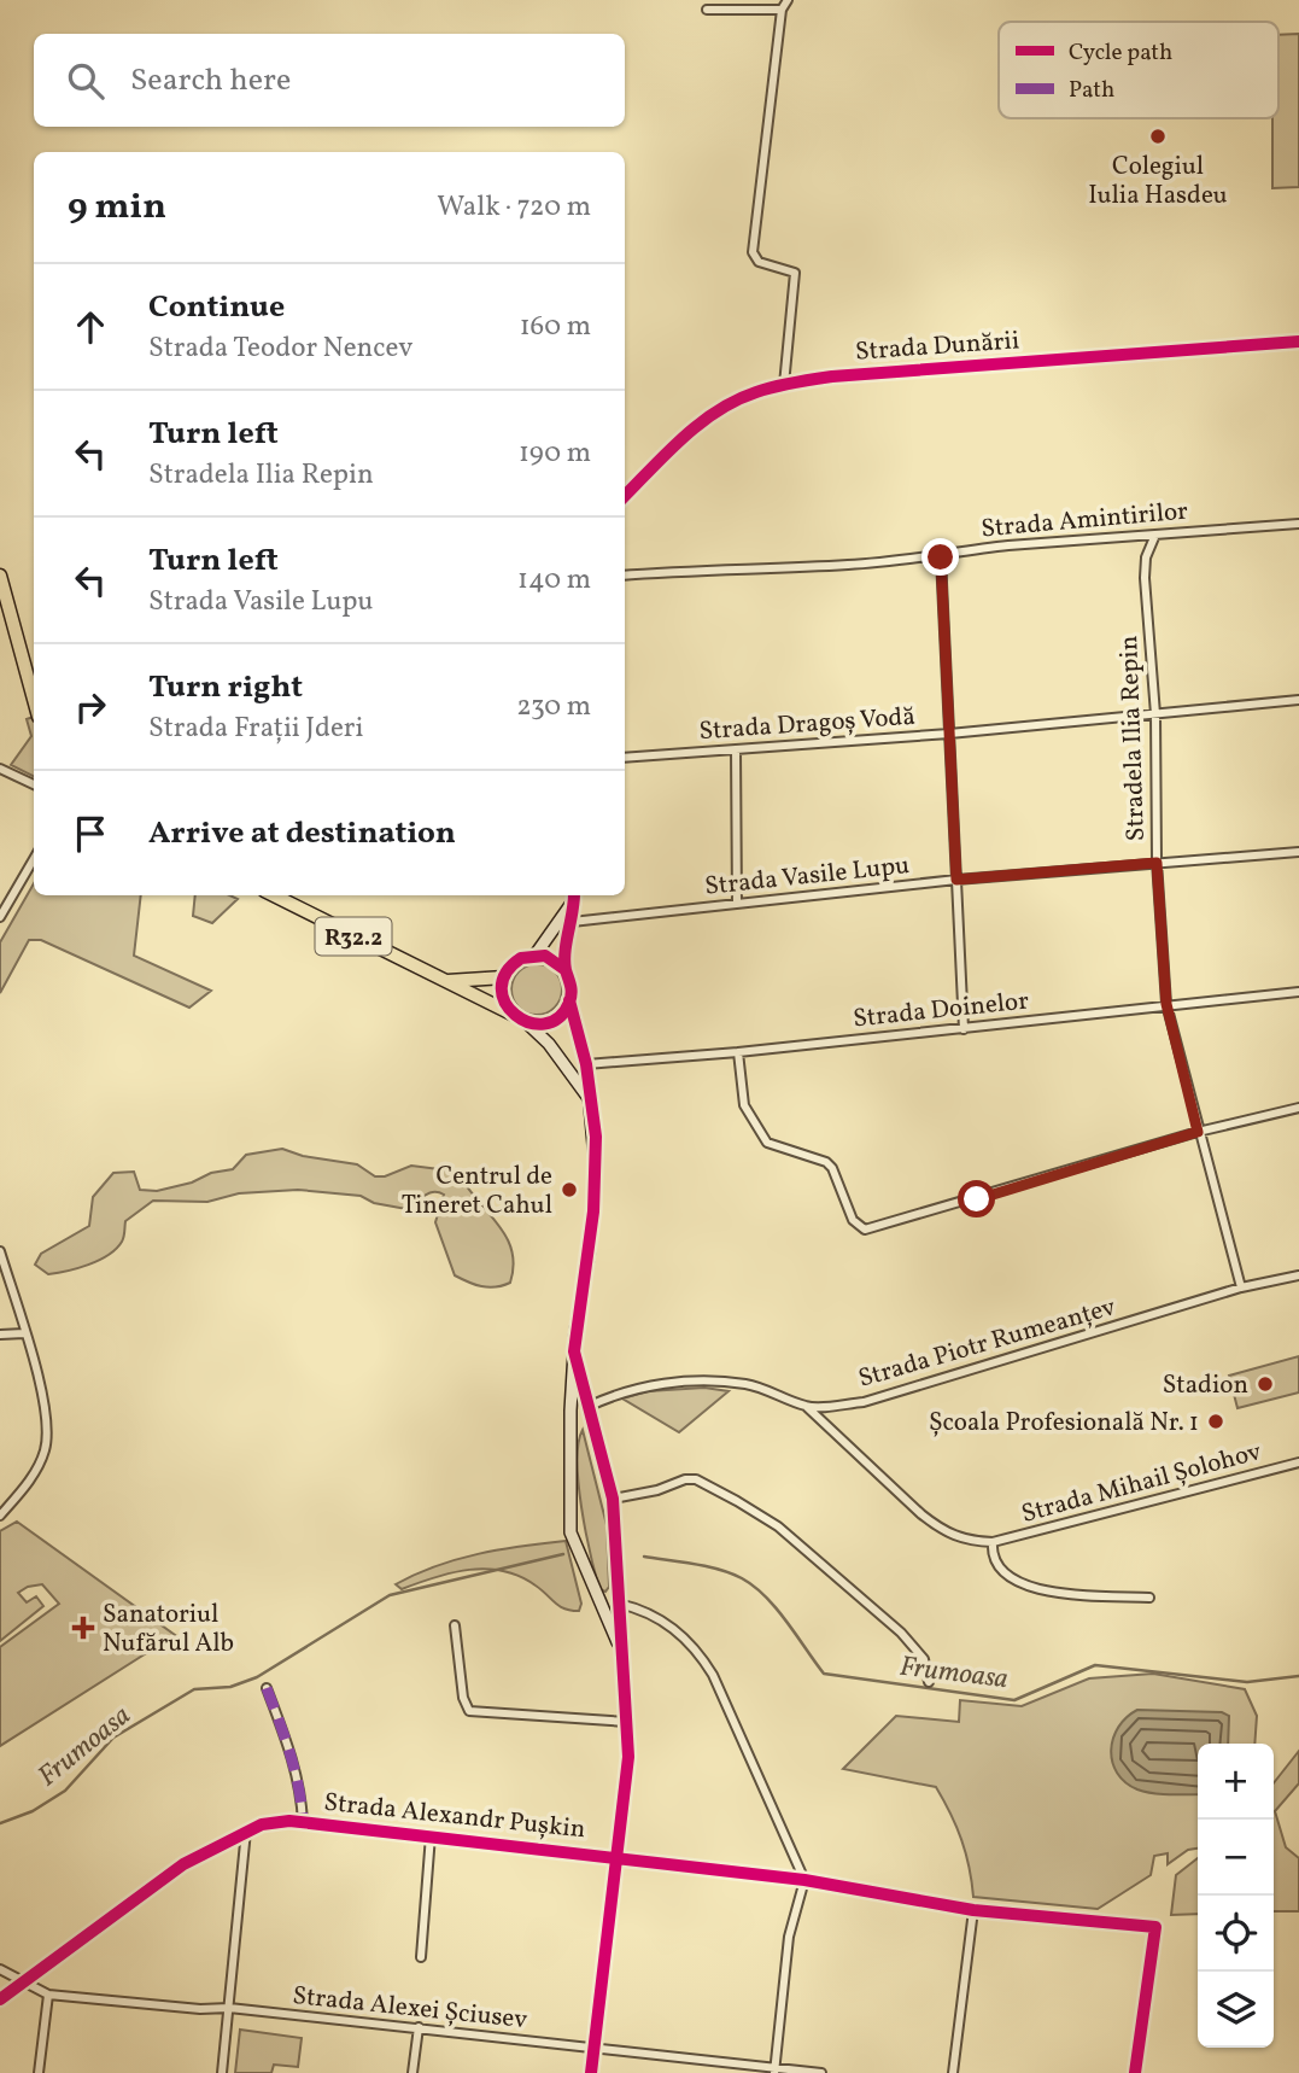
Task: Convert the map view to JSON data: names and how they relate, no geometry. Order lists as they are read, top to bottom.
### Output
{
  "streets": {
    "main road": ["Strada Dunării", "R32.2"],
    "street": [
      "Strada Amintirilor",
      "Strada Dragoș Vodă",
      "Stradela Ilia Repin",
      "Strada Vasile Lupu",
      "Strada Doinelor",
      "Strada Piotr Rumeanțev",
      "Strada Mihail Șolohov",
      "Strada Alexandr Pușkin",
      "Strada Alexei Șciusev"
    ]
  },
  "crossings": [
    ["Strada Amintirilor", "Stradela Ilia Repin"],
    ["Strada Dragoș Vodă", "Stradela Ilia Repin"],
    ["Stradela Ilia Repin", "Strada Vasile Lupu"],
    ["Stradela Ilia Repin", "Strada Doinelor"],
    ["Stradela Ilia Repin", "Strada Piotr Rumeanțev"],
    ["Strada Piotr Rumeanțev", "Strada Mihail Șolohov"],
    ["Strada Alexandr Pușkin", "Strada Alexei Șciusev"]
  ],
  "water": ["Frumoasa"],
  "places": {
    "other": [
      "Colegiul Iulia Hasdeu",
      "Centrul de Tineret Cahul",
      "Stadion",
      "Școala Profesională Nr. 1"
    ],
    "health": ["Sanatoriul Nufărul Alb"]
  },
  "legend": ["Cycle path", "Path"],
  "page": {
    "search": "Search here",
    "heading": ["9 min", "Walk · 720 m"],
    "list": [
      ["Continue", "Strada Teodor Nencev", "160 m"],
      ["Turn left", "Stradela Ilia Repin", "190 m"],
      ["Turn left", "Strada Vasile Lupu", "140 m"],
      ["Turn right", "Strada Frații Jderi", "230 m"],
      "Arrive at destination"
    ],
    "map_buttons": ["+", "−"]
  }
}
